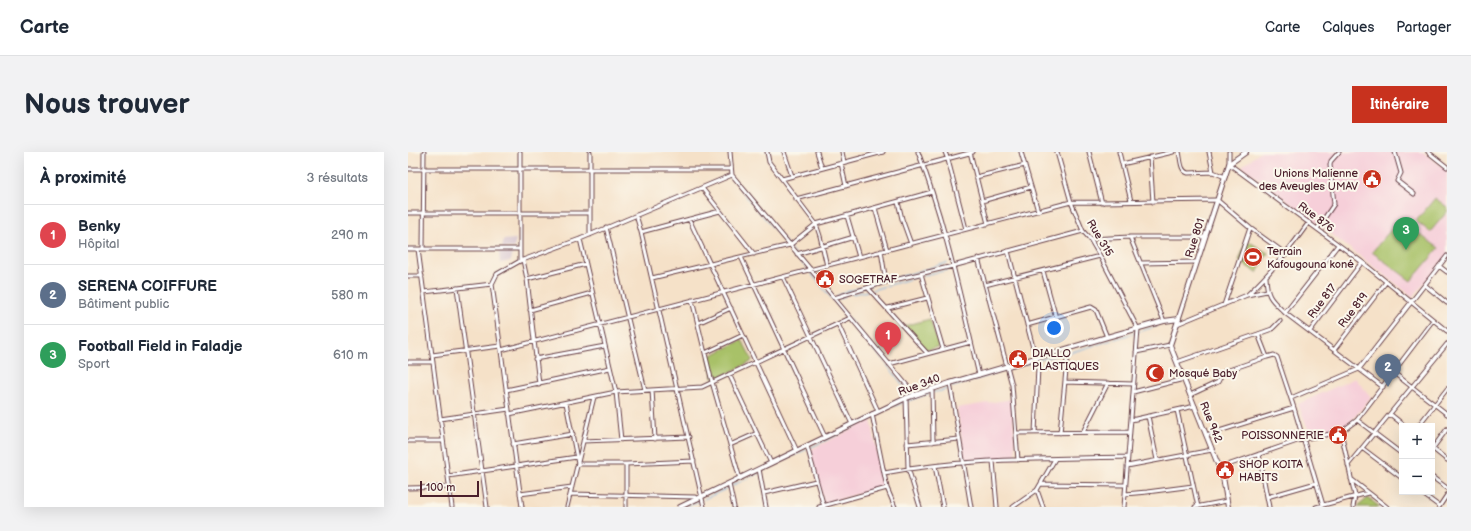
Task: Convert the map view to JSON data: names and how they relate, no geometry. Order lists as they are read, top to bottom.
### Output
{
  "streets": {
    "street": [
      "Rue 876",
      "Rue 315",
      "Rue 801",
      "Rue 817",
      "Rue 819",
      "Rue 340",
      "Rue 942"
    ]
  },
  "crossings": [
    ["Rue 876", "Rue 801"],
    ["Rue 876", "Rue 817"],
    ["Rue 876", "Rue 819"],
    ["Rue 315", "Rue 340"],
    ["Rue 801", "Rue 340"],
    ["Rue 801", "Rue 942"]
  ],
  "places": {
    "public building": [
      "Unions Malienne des Aveugles UMAV",
      "SOGETRAF",
      "DIALLO PLASTIQUES",
      "POISSONNERIE",
      "SHOP KOITA HABITS"
    ],
    "sports": ["Terrain Kafougouna koné"],
    "mosque": ["Mosqué Baby"]
  },
  "scale_bar": "100 m",
  "page": {
    "header": "Carte",
    "nav": ["Carte", "Calques", "Partager"],
    "buttons": "Itinéraire",
    "title": "Nous trouver",
    "heading": ["À proximité", "3 résultats"],
    "list": [
      {
        "mark": "1",
        "name": "Benky",
        "note": "Hôpital",
        "value": "290 m"
      },
      {
        "mark": "2",
        "name": "SERENA COIFFURE",
        "note": "Bâtiment public",
        "value": "580 m"
      },
      {
        "mark": "3",
        "name": "Football Field in Faladje",
        "note": "Sport",
        "value": "610 m"
      }
    ],
    "pins": ["3", "1", "2"],
    "map_buttons": ["+", "−"],
    "scale": "100 m"
  }
}
